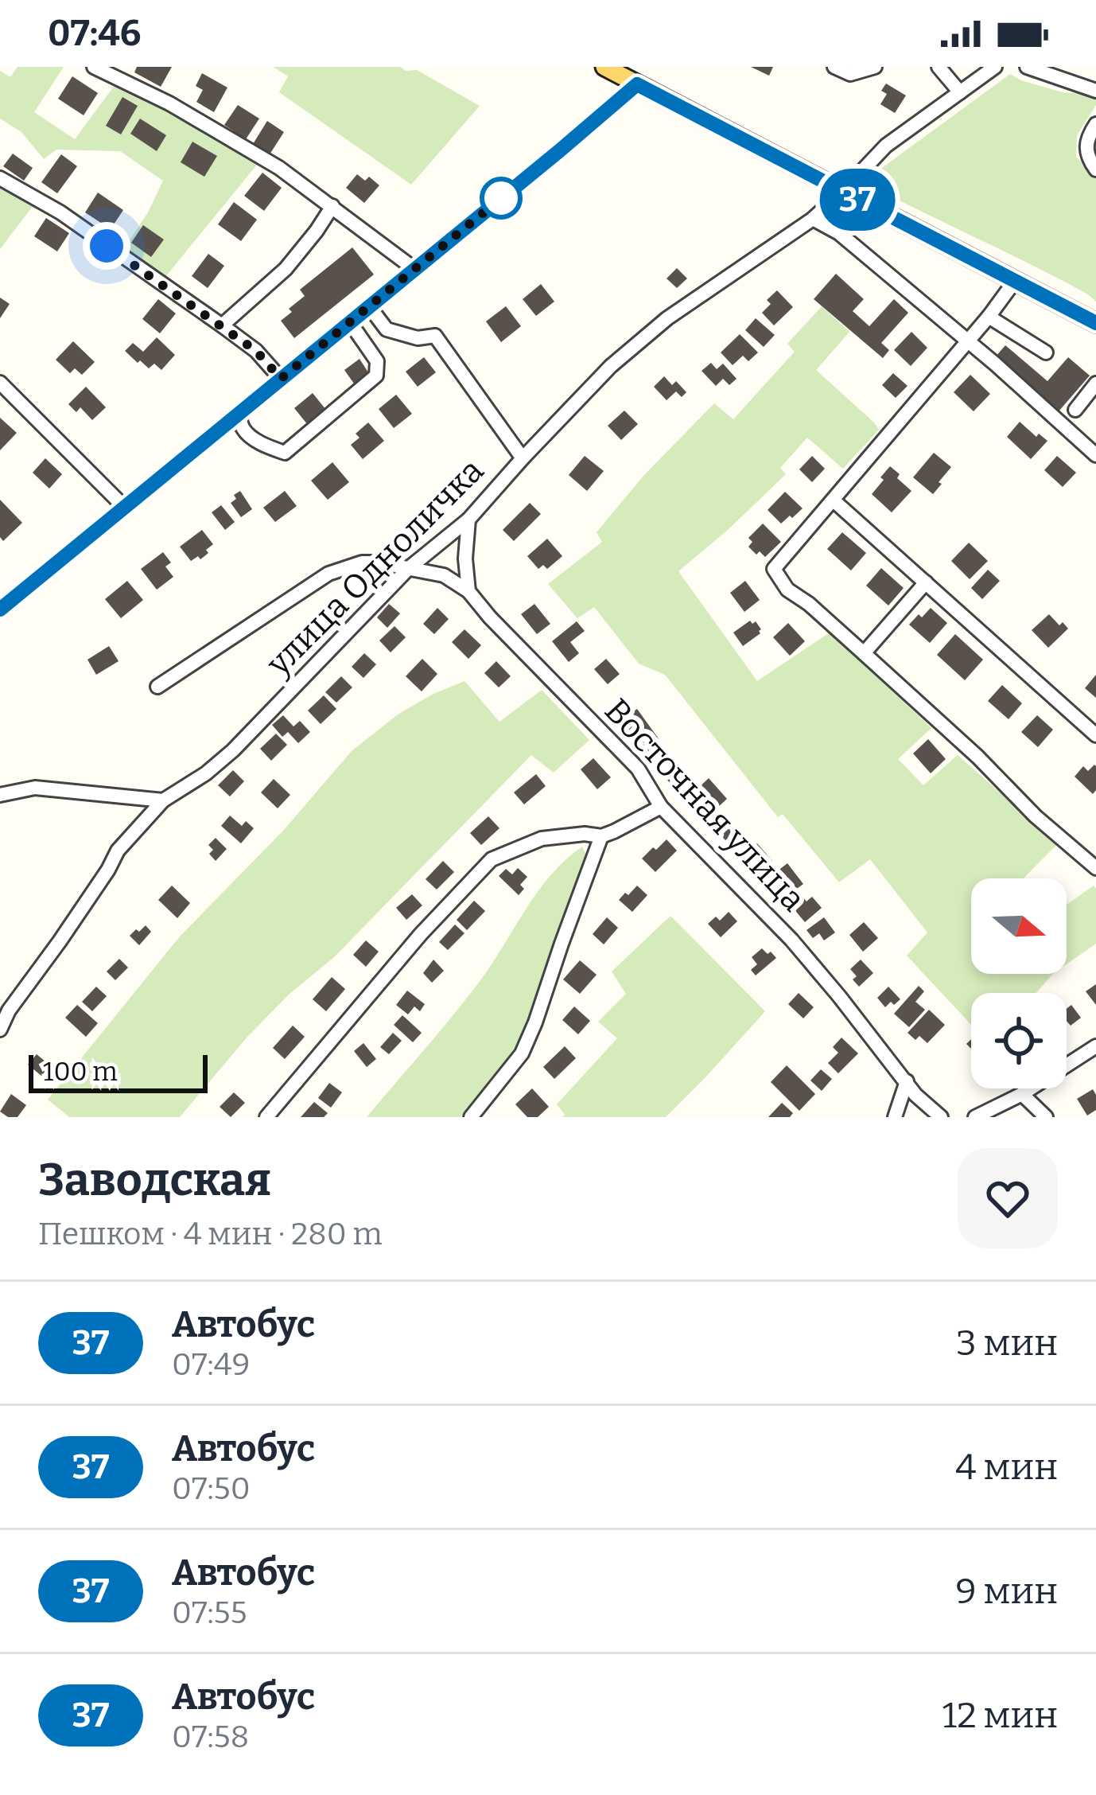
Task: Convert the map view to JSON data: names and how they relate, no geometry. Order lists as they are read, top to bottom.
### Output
{
  "streets": {
    "street": ["улица Одноличка", "Восточная улица"]
  },
  "lines": ["bus line 37"],
  "scale_bar": "100 m",
  "north": "right",
  "page": {
    "status": "07:46",
    "on_map": "37",
    "scale": "100 m",
    "heading": ["Заводская", "Пешком · 4 мин · 280 m"],
    "list": [
      {
        "mark": "37",
        "name": "Автобус",
        "note": "07:49",
        "value": "3 мин"
      },
      {
        "mark": "37",
        "name": "Автобус",
        "note": "07:50",
        "value": "4 мин"
      },
      {
        "mark": "37",
        "name": "Автобус",
        "note": "07:55",
        "value": "9 мин"
      },
      {
        "mark": "37",
        "name": "Автобус",
        "note": "07:58",
        "value": "12 мин"
      }
    ]
  }
}
